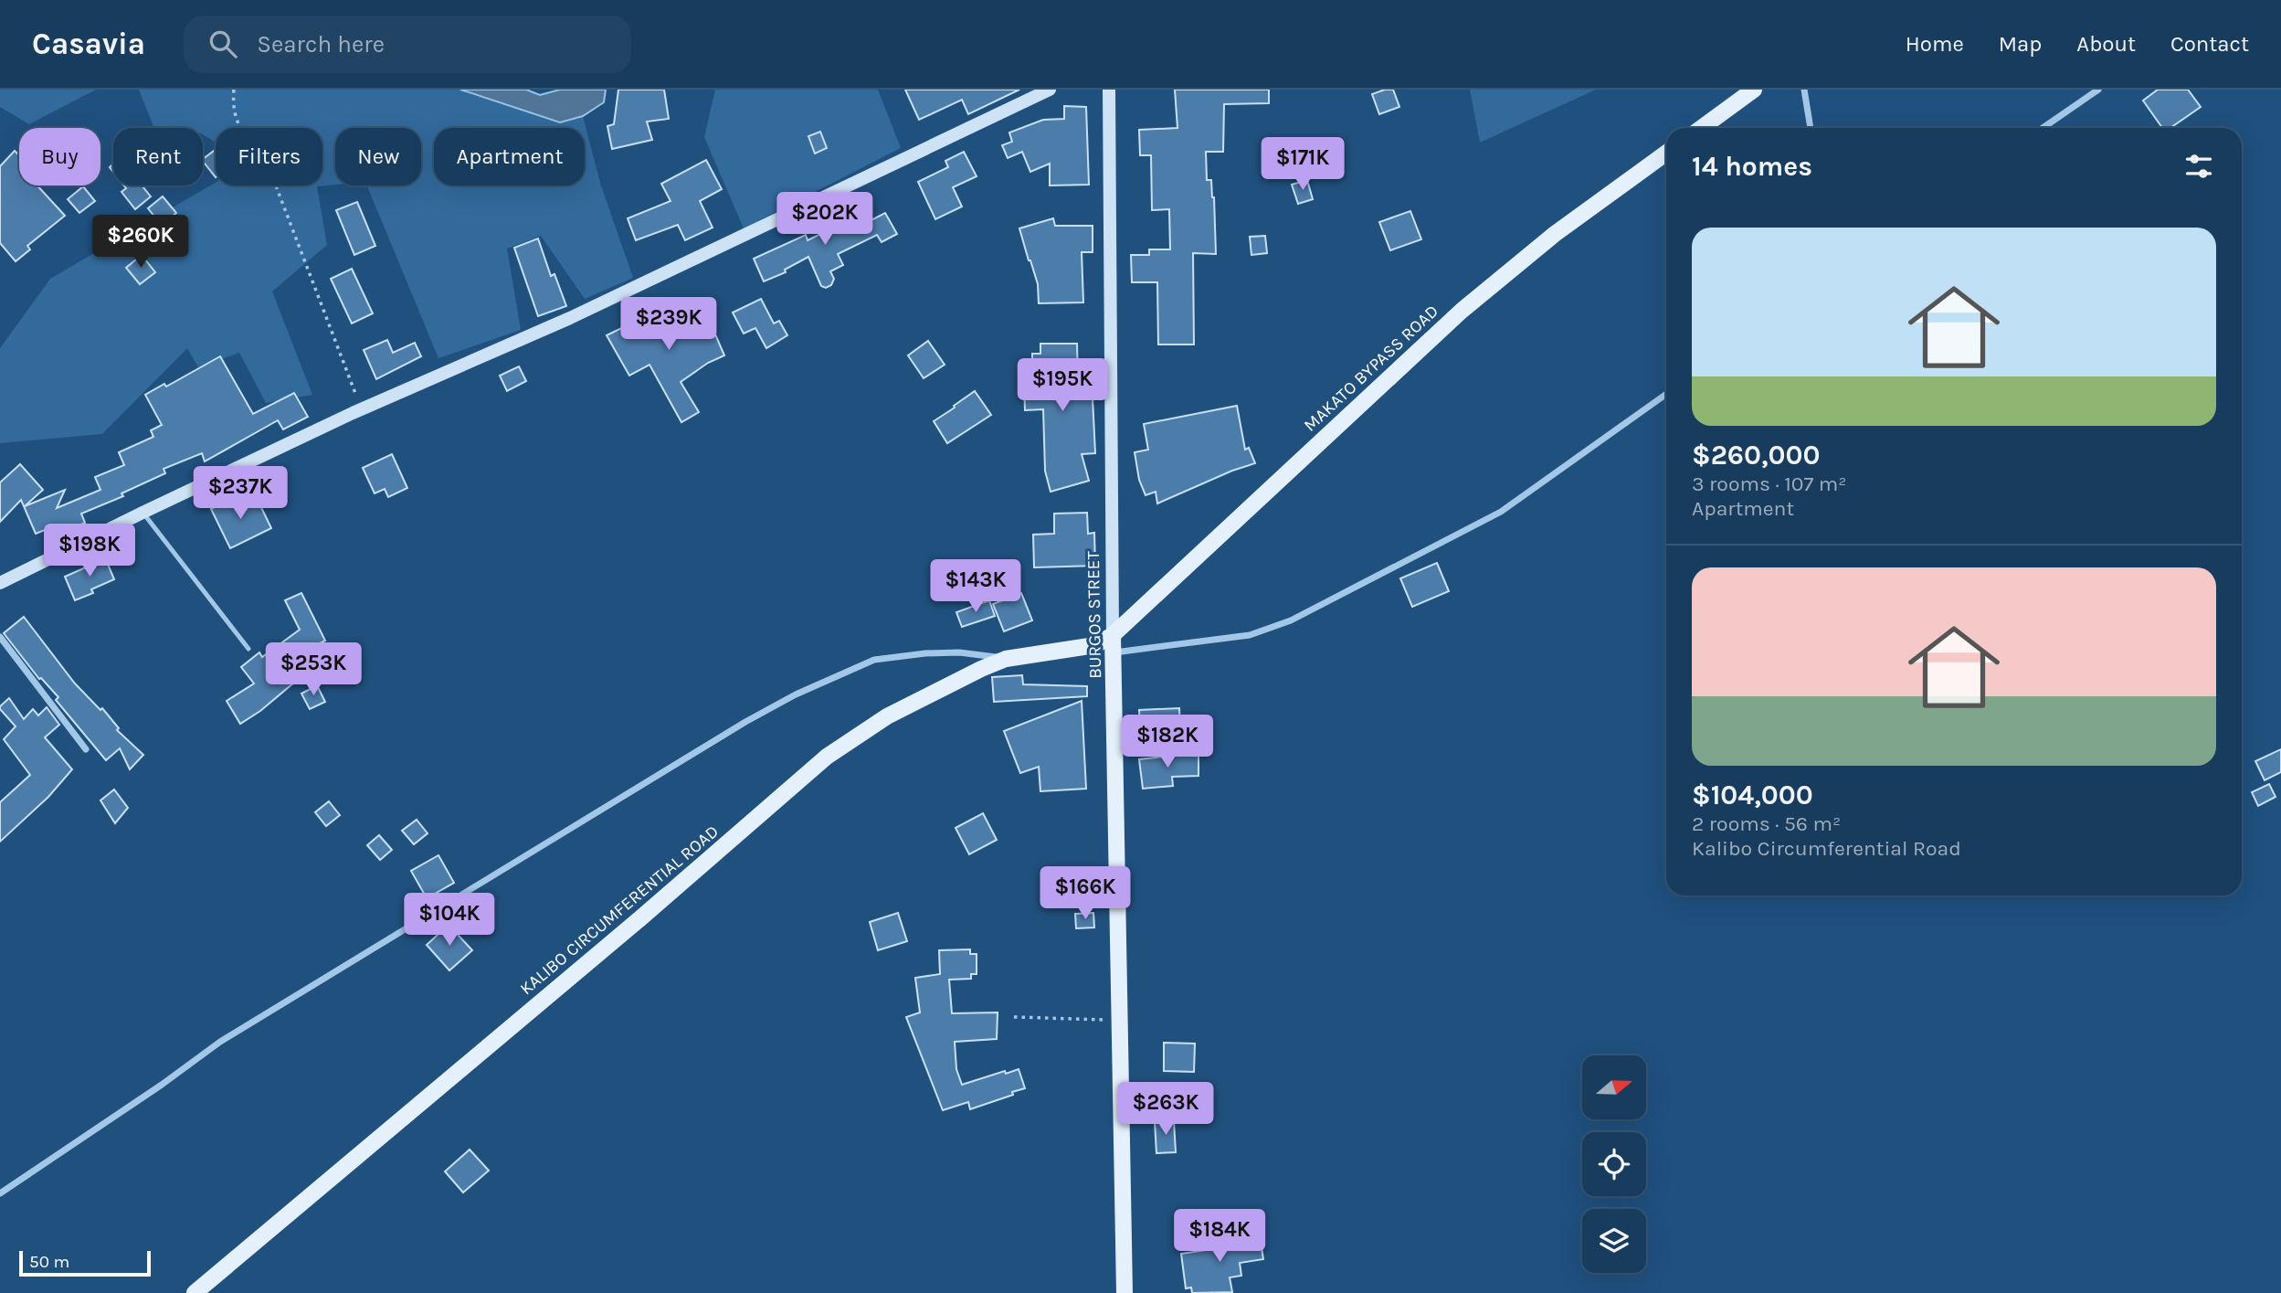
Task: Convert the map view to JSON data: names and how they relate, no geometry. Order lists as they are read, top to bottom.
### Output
{
  "streets": {
    "main road": ["MAKATO BYPASS ROAD", "BURGOS STREET", "KALIBO CIRCUMFERENTIAL ROAD"]
  },
  "crossings": [
    ["MAKATO BYPASS ROAD", "BURGOS STREET"],
    ["MAKATO BYPASS ROAD", "KALIBO CIRCUMFERENTIAL ROAD"],
    ["BURGOS STREET", "KALIBO CIRCUMFERENTIAL ROAD"]
  ],
  "scale_bar": "50 m",
  "north": "right",
  "page": {
    "header": "Casavia",
    "search": "Search here",
    "nav": [
      "Home",
      "Map",
      "About",
      "Contact"
    ],
    "chip": [
      "Buy",
      "Rent",
      "Filters",
      "New",
      "Apartment"
    ],
    "heading": "14 homes",
    "price": [
      "$171K",
      "$202K",
      "$260K",
      "$239K",
      "$195K",
      "$237K",
      "$198K",
      "$143K",
      "$253K",
      "$182K",
      "$166K",
      "$104K",
      "$263K",
      "$184K"
    ],
    "list": [
      {
        "name": "$260,000",
        "note": "3 rooms · 107 m² · Apartment"
      },
      {
        "name": "$104,000",
        "note": "2 rooms · 56 m² · Kalibo Circumferential Road"
      }
    ],
    "scale": "50 m"
  }
}
